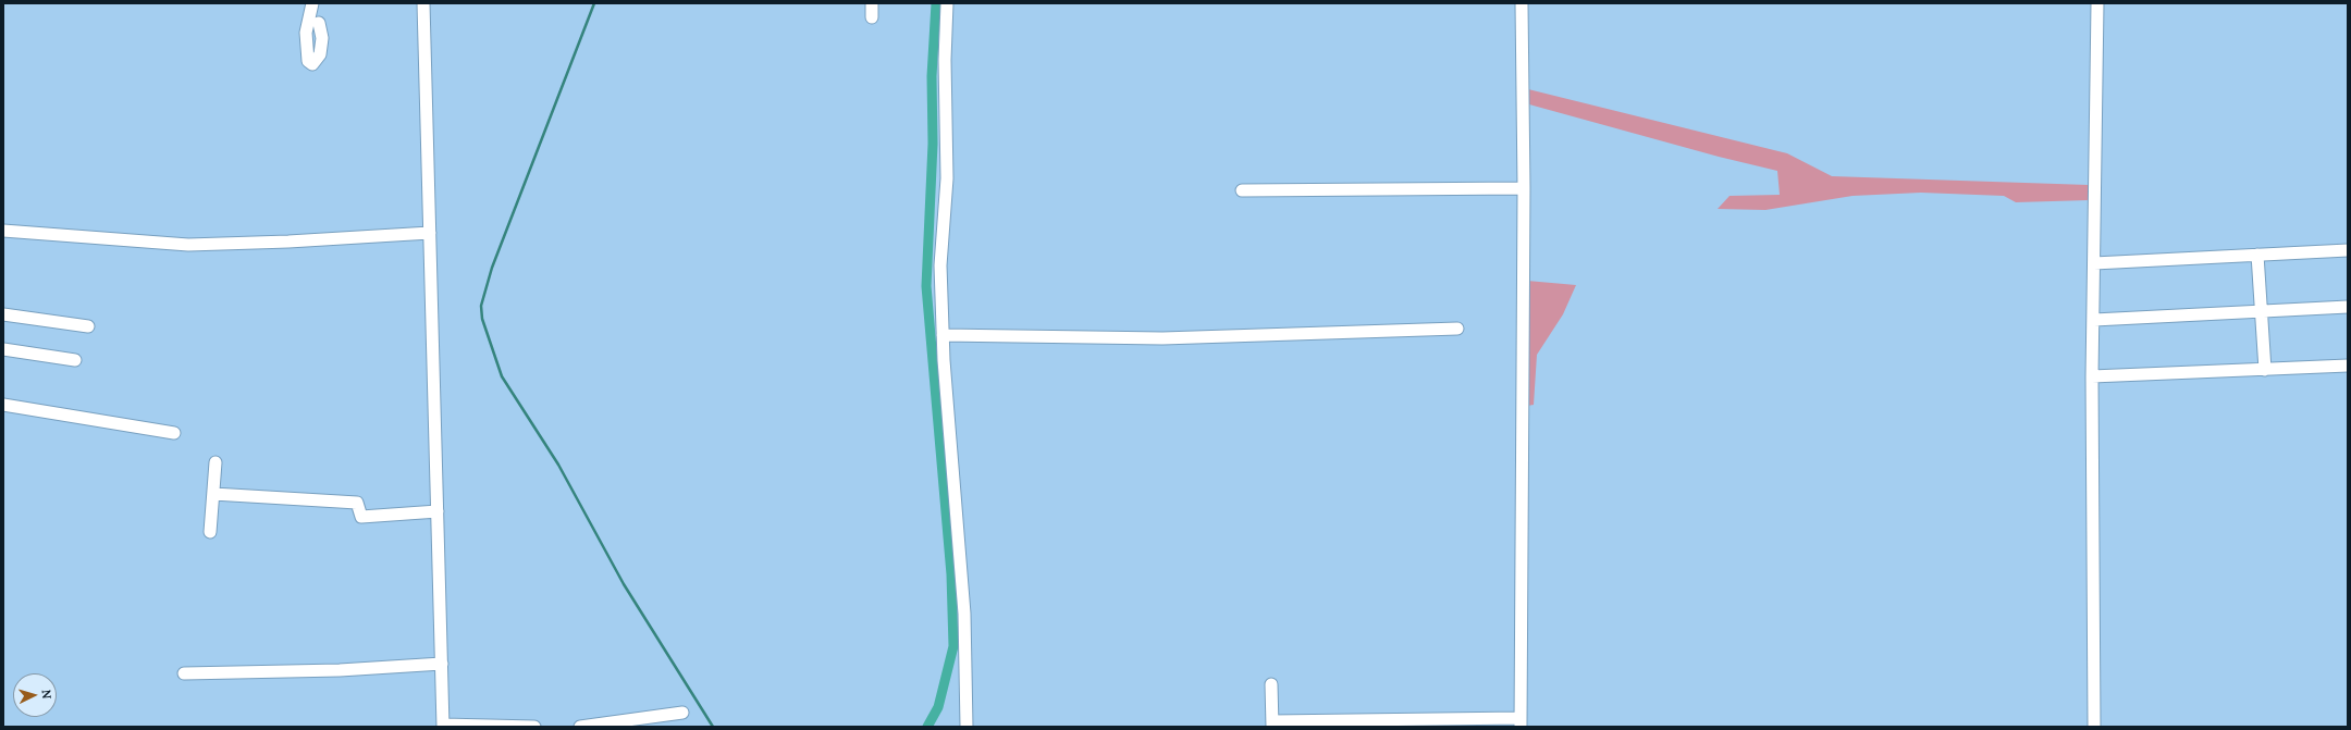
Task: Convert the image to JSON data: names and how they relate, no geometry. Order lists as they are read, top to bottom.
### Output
{
  "north": "right"
}
